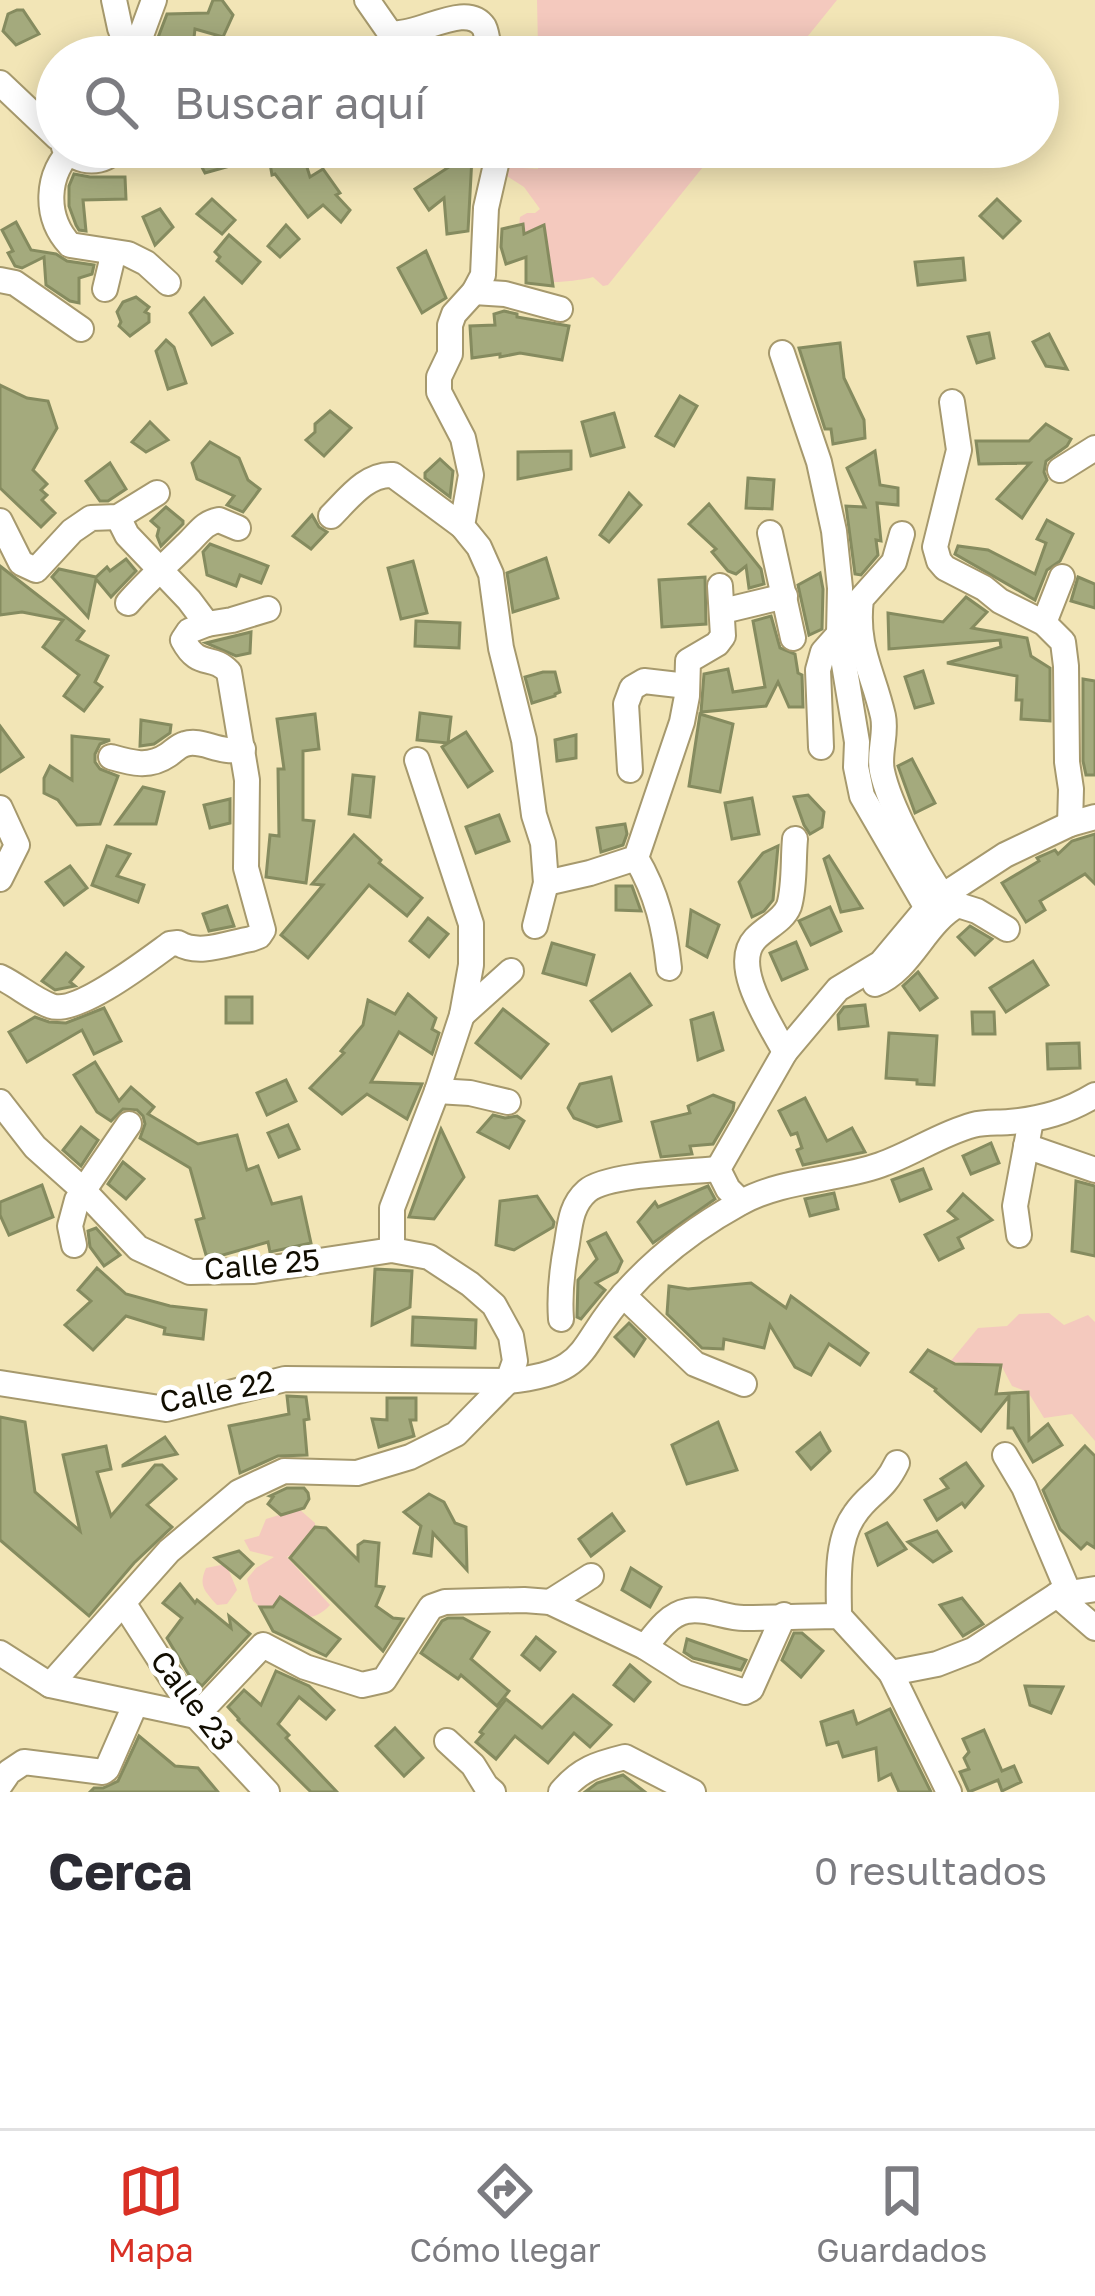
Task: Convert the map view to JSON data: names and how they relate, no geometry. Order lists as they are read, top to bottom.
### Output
{
  "streets": {
    "street": ["Calle 25", "Calle 22", "Calle 23"]
  },
  "crossings": [
    ["Calle 25", "Calle 22"]
  ],
  "page": {
    "search": "Buscar aquí",
    "heading": ["Cerca", "0 resultados"],
    "nav": ["Mapa", "Cómo llegar", "Guardados"]
  }
}
